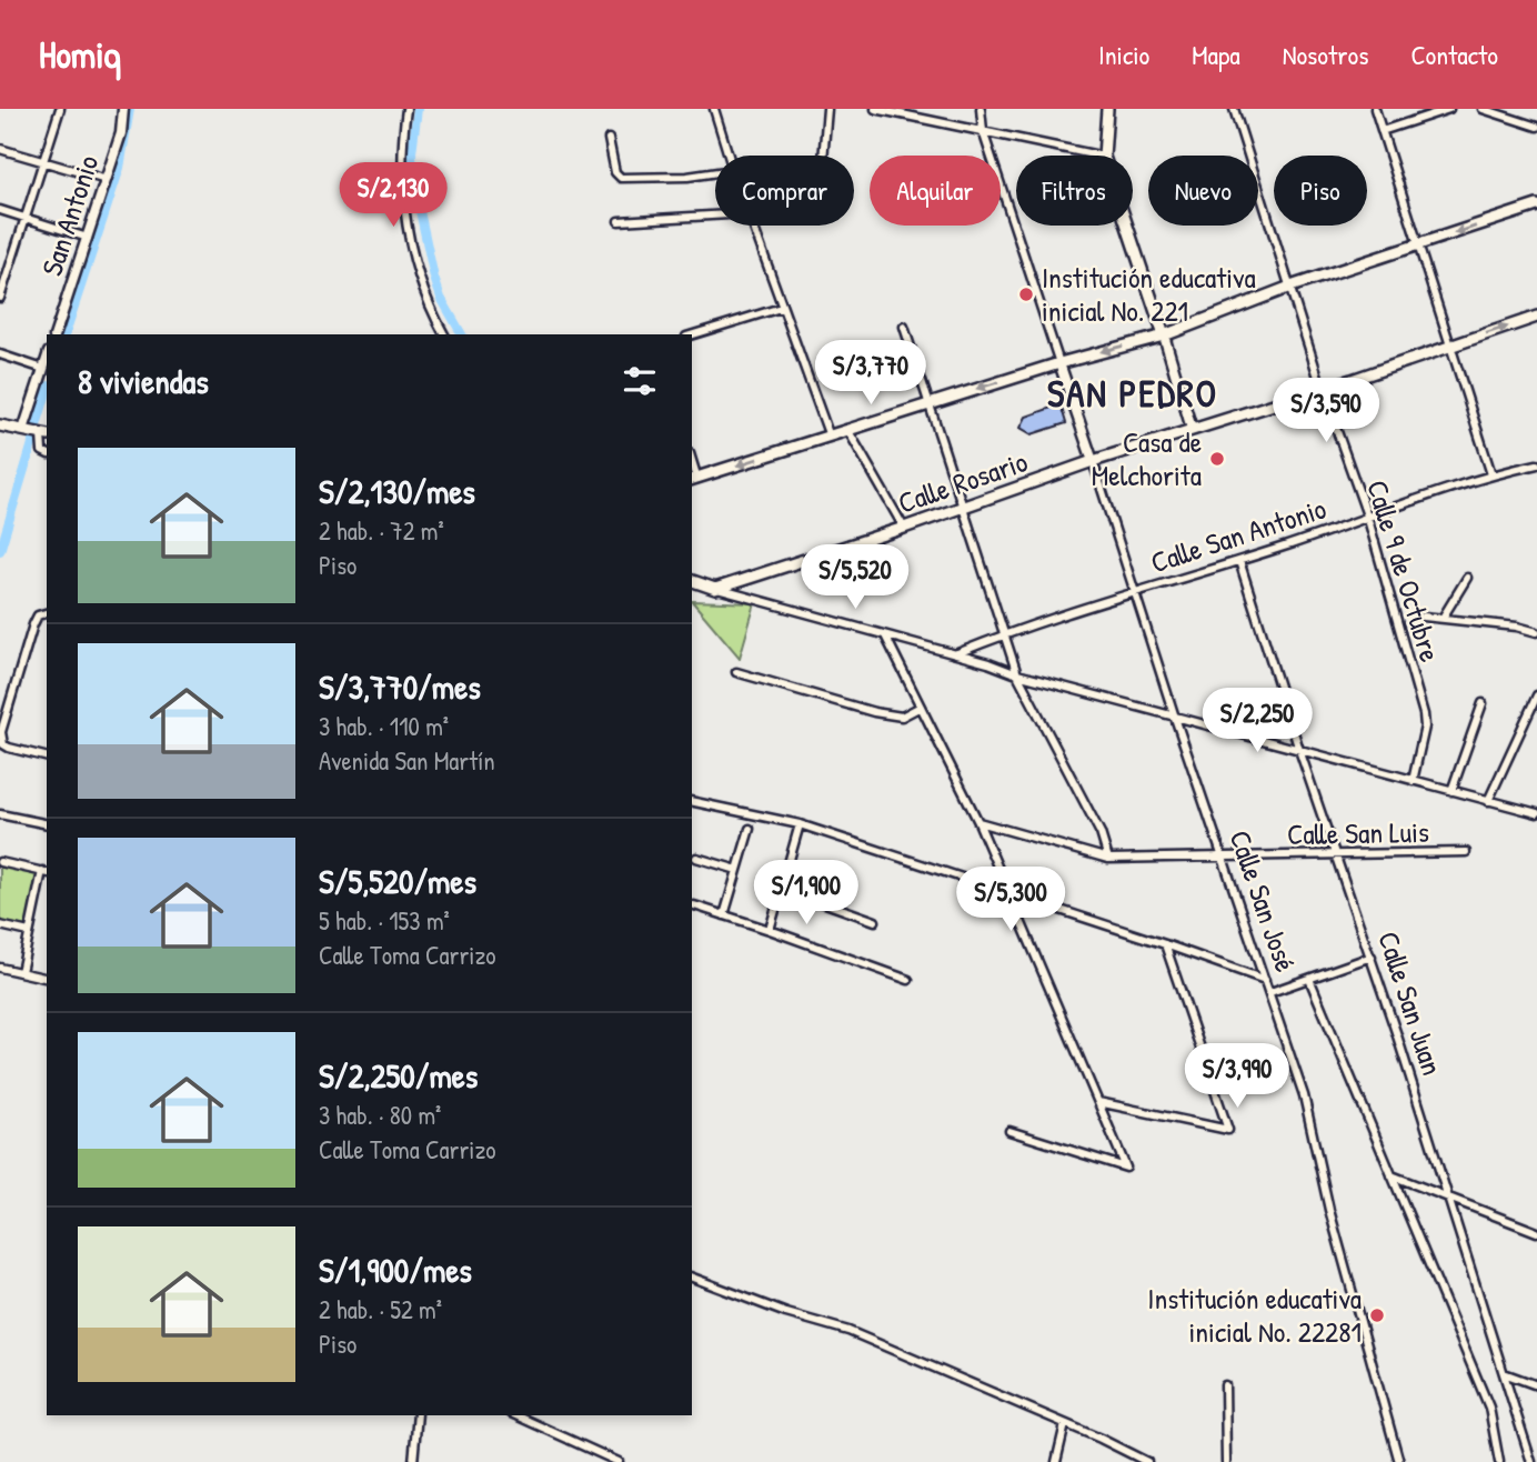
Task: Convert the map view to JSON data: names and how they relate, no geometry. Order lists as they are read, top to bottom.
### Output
{
  "streets": {
    "main road": ["Calle Rosario"],
    "street": [
      "San Antonio",
      "Calle San Antonio",
      "Calle 9 de Octubre",
      "Calle San Luis",
      "Calle San José",
      "Calle San Juan"
    ]
  },
  "crossings": [
    ["Calle Rosario", "Calle 9 de Octubre"],
    ["Calle Rosario", "Calle San José"],
    ["Calle San Antonio", "Calle 9 de Octubre"],
    ["Calle San Antonio", "Calle San José"],
    ["Calle San Antonio", "Calle San Juan"],
    ["Calle San Luis", "Calle San José"],
    ["Calle San Luis", "Calle San Juan"]
  ],
  "districts": ["SAN PEDRO"],
  "places": ["Institución educativa inicial No. 221", "Casa de Melchorita", "Institución educativa inicial No. 22281"],
  "page": {
    "header": "Homiq",
    "nav": [
      "Inicio",
      "Mapa",
      "Nosotros",
      "Contacto"
    ],
    "chip": [
      "Comprar",
      "Alquilar",
      "Filtros",
      "Nuevo",
      "Piso"
    ],
    "price": [
      "S/2,130",
      "S/3,770",
      "S/3,590",
      "S/5,520",
      "S/2,250",
      "S/1,900",
      "S/5,300",
      "S/3,990"
    ],
    "heading": "8 viviendas",
    "list": [
      {
        "name": "S/2,130/mes",
        "note": "2 hab. · 72 m² · Piso"
      },
      {
        "name": "S/3,770/mes",
        "note": "3 hab. · 110 m² · Avenida San Martín"
      },
      {
        "name": "S/5,520/mes",
        "note": "5 hab. · 153 m² · Calle Toma Carrizo"
      },
      {
        "name": "S/2,250/mes",
        "note": "3 hab. · 80 m² · Calle Toma Carrizo"
      },
      {
        "name": "S/1,900/mes",
        "note": "2 hab. · 52 m² · Piso"
      }
    ]
  }
}
